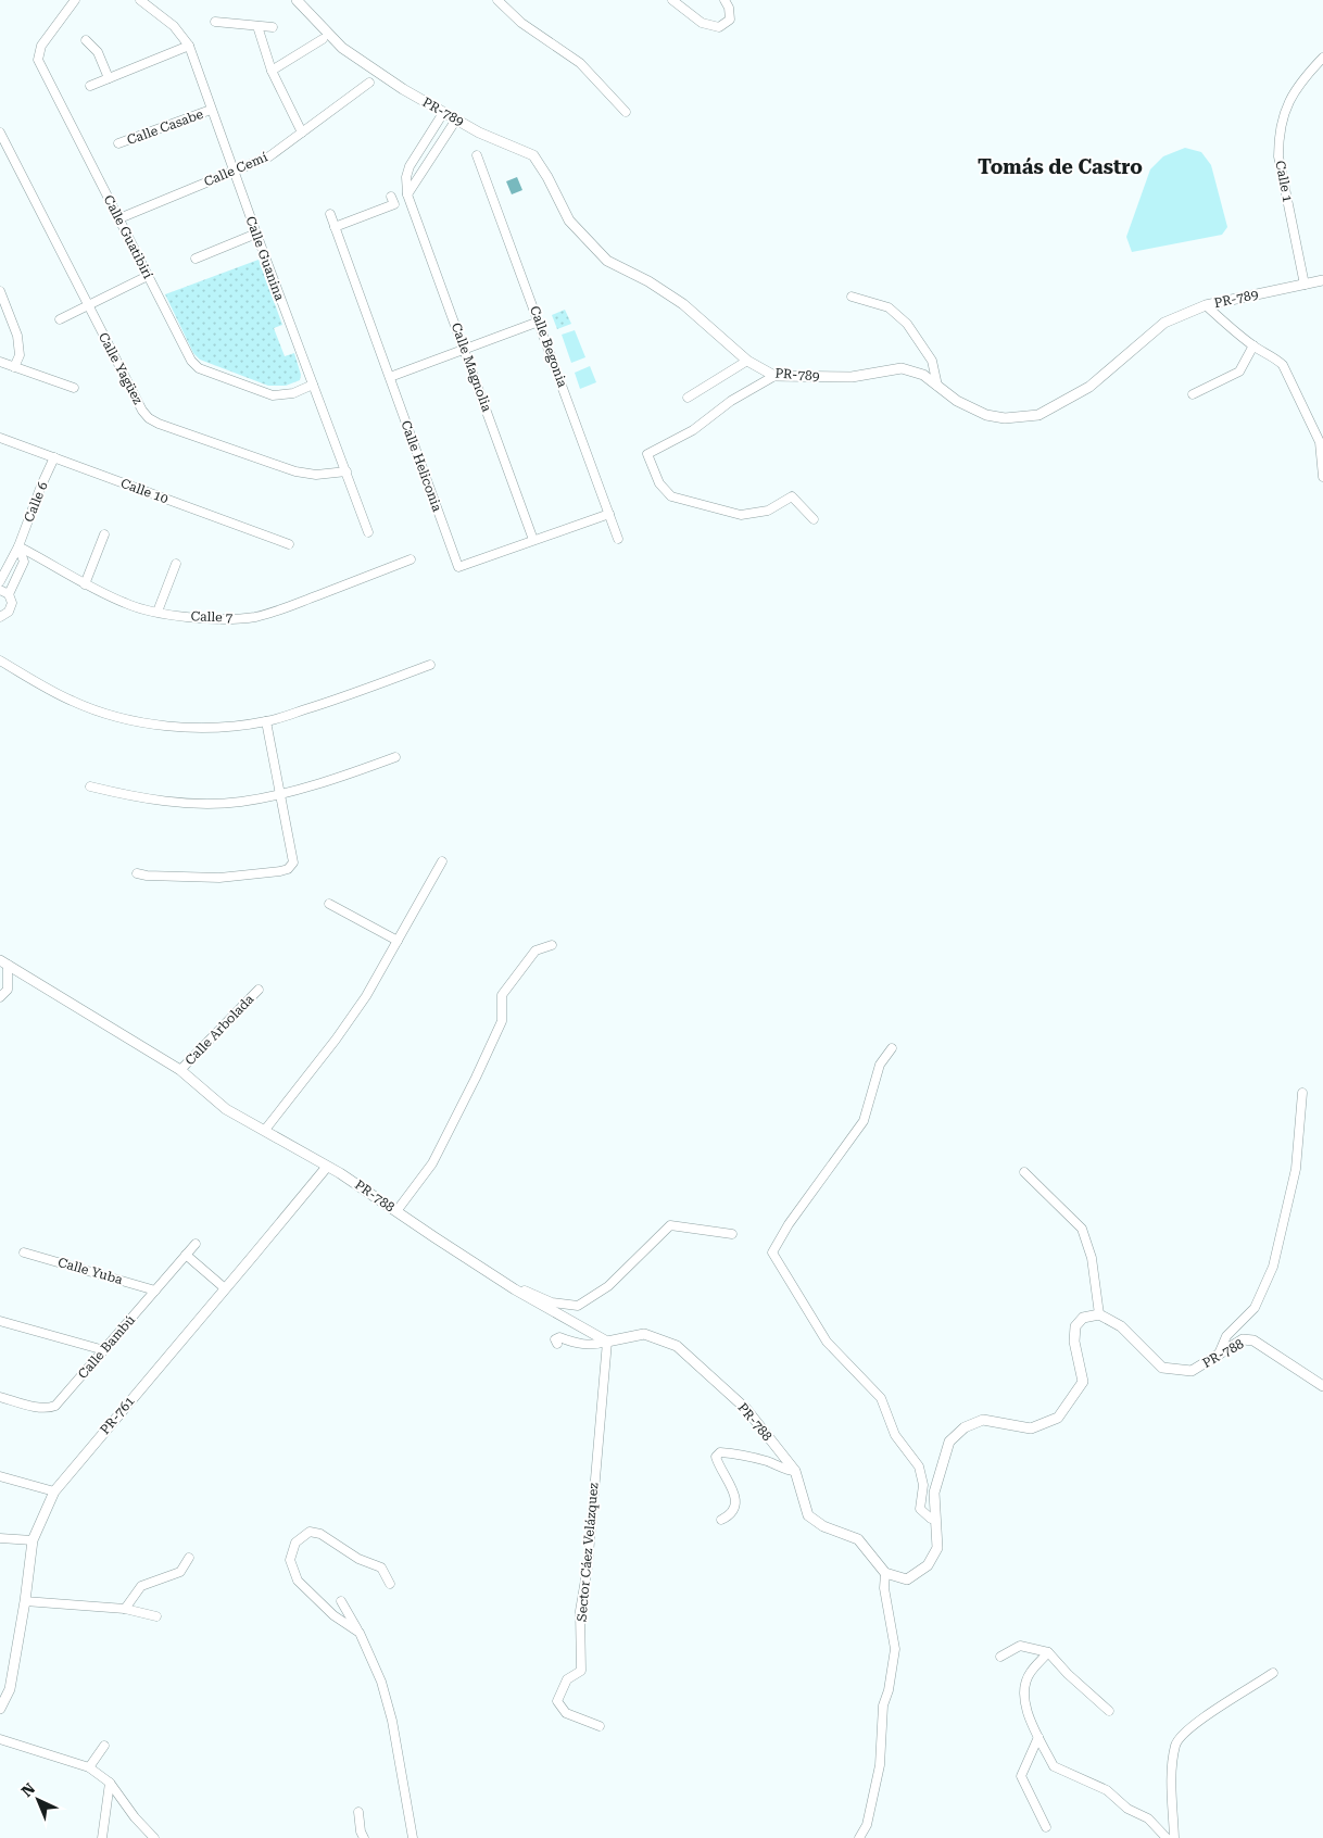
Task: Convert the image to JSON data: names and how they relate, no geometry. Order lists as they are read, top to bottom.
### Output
{
  "streets": {
    "street": [
      "PR-789",
      "Calle Casabe",
      "Calle Cemí",
      "Calle 1",
      "Calle Guatibirí",
      "Calle Guanina",
      "Calle Begonia",
      "Calle Magnolia",
      "Calle Yagüez",
      "Calle Heliconia",
      "Calle 10",
      "Calle 6",
      "Calle 7",
      "Calle Arbolada",
      "PR-788",
      "Calle Yuba",
      "Calle Bambú",
      "PR-761",
      "Sector Cáez Velázquez"
    ]
  },
  "crossings": [
    ["PR-789", "Calle 1"],
    ["PR-789", "Calle Magnolia"],
    ["Calle Casabe", "Calle Guanina"],
    ["Calle Cemí", "Calle Guatibirí"],
    ["Calle Cemí", "Calle Guanina"],
    ["Calle Guatibirí", "Calle Guanina"],
    ["Calle Guanina", "Calle Yagüez"],
    ["Calle Begonia", "Calle Heliconia"],
    ["Calle Magnolia", "Calle Heliconia"],
    ["Calle 10", "Calle 6"],
    ["Calle 6", "Calle 7"],
    ["Calle Arbolada", "PR-788"],
    ["PR-788", "PR-761"],
    ["PR-788", "Sector Cáez Velázquez"],
    ["Calle Yuba", "Calle Bambú"]
  ],
  "districts": ["Tomás de Castro"],
  "north": "top left"
}
